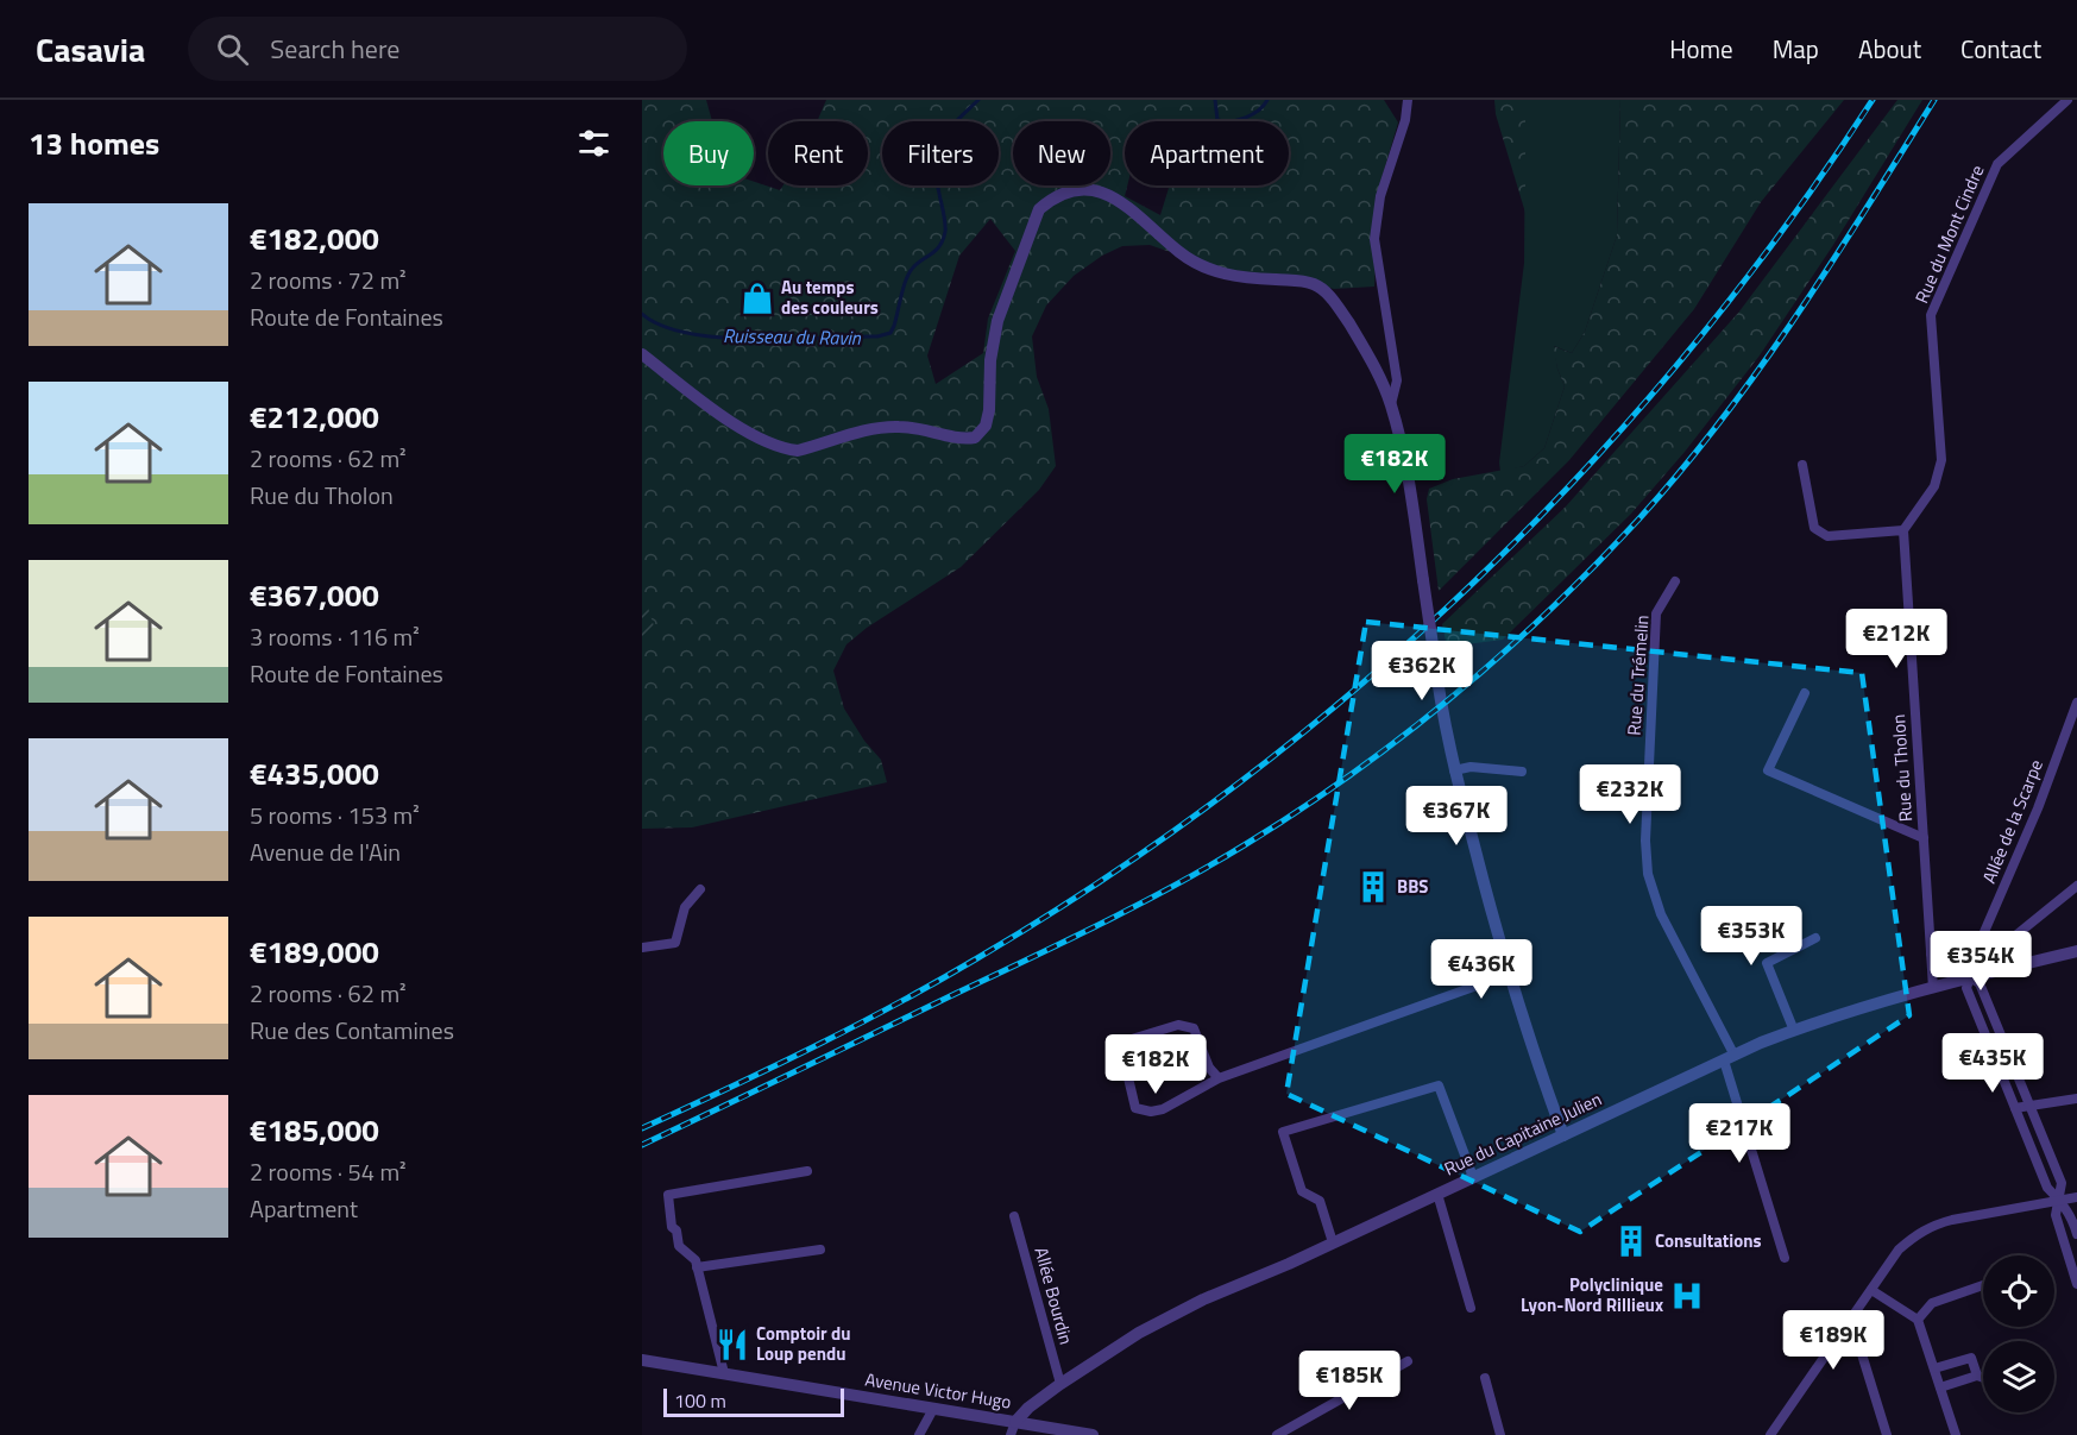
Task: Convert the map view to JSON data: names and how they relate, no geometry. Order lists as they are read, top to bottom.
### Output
{
  "streets": {
    "street": [
      "Rue du Mont Cindre",
      "Rue du Trémelin",
      "Rue du Tholon",
      "Allée de la Scarpe",
      "Rue du Capitaine Julien",
      "Allée Bourdin",
      "Avenue Victor Hugo"
    ]
  },
  "crossings": [
    ["Rue du Mont Cindre", "Rue du Tholon"],
    ["Rue du Trémelin", "Rue du Capitaine Julien"],
    ["Rue du Tholon", "Rue du Capitaine Julien"],
    ["Rue du Capitaine Julien", "Allée Bourdin"],
    ["Rue du Capitaine Julien", "Avenue Victor Hugo"]
  ],
  "water": ["Ruisseau du Ravin"],
  "places": {
    "shop": ["Au temps des couleurs"],
    "building": ["BBS", "Consultations"],
    "hospital": ["Polyclinique Lyon-Nord Rillieux"],
    "restaurant": ["Comptoir du Loup pendu"]
  },
  "scale_bar": "100 m",
  "page": {
    "header": "Casavia",
    "search": "Search here",
    "nav": [
      "Home",
      "Map",
      "About",
      "Contact"
    ],
    "heading": "13 homes",
    "chip": [
      "Buy",
      "Rent",
      "Filters",
      "New",
      "Apartment"
    ],
    "list": [
      {
        "name": "€182,000",
        "note": "2 rooms · 72 m² · Route de Fontaines"
      },
      {
        "name": "€212,000",
        "note": "2 rooms · 62 m² · Rue du Tholon"
      },
      {
        "name": "€367,000",
        "note": "3 rooms · 116 m² · Route de Fontaines"
      },
      {
        "name": "€435,000",
        "note": "5 rooms · 153 m² · Avenue de l'Ain"
      },
      {
        "name": "€189,000",
        "note": "2 rooms · 62 m² · Rue des Contamines"
      },
      {
        "name": "€185,000",
        "note": "2 rooms · 54 m² · Apartment"
      }
    ],
    "price": [
      "€182K",
      "€212K",
      "€362K",
      "€232K",
      "€367K",
      "€353K",
      "€354K",
      "€436K",
      "€435K",
      "€182K",
      "€217K",
      "€189K",
      "€185K"
    ],
    "scale": "100 m"
  }
}
